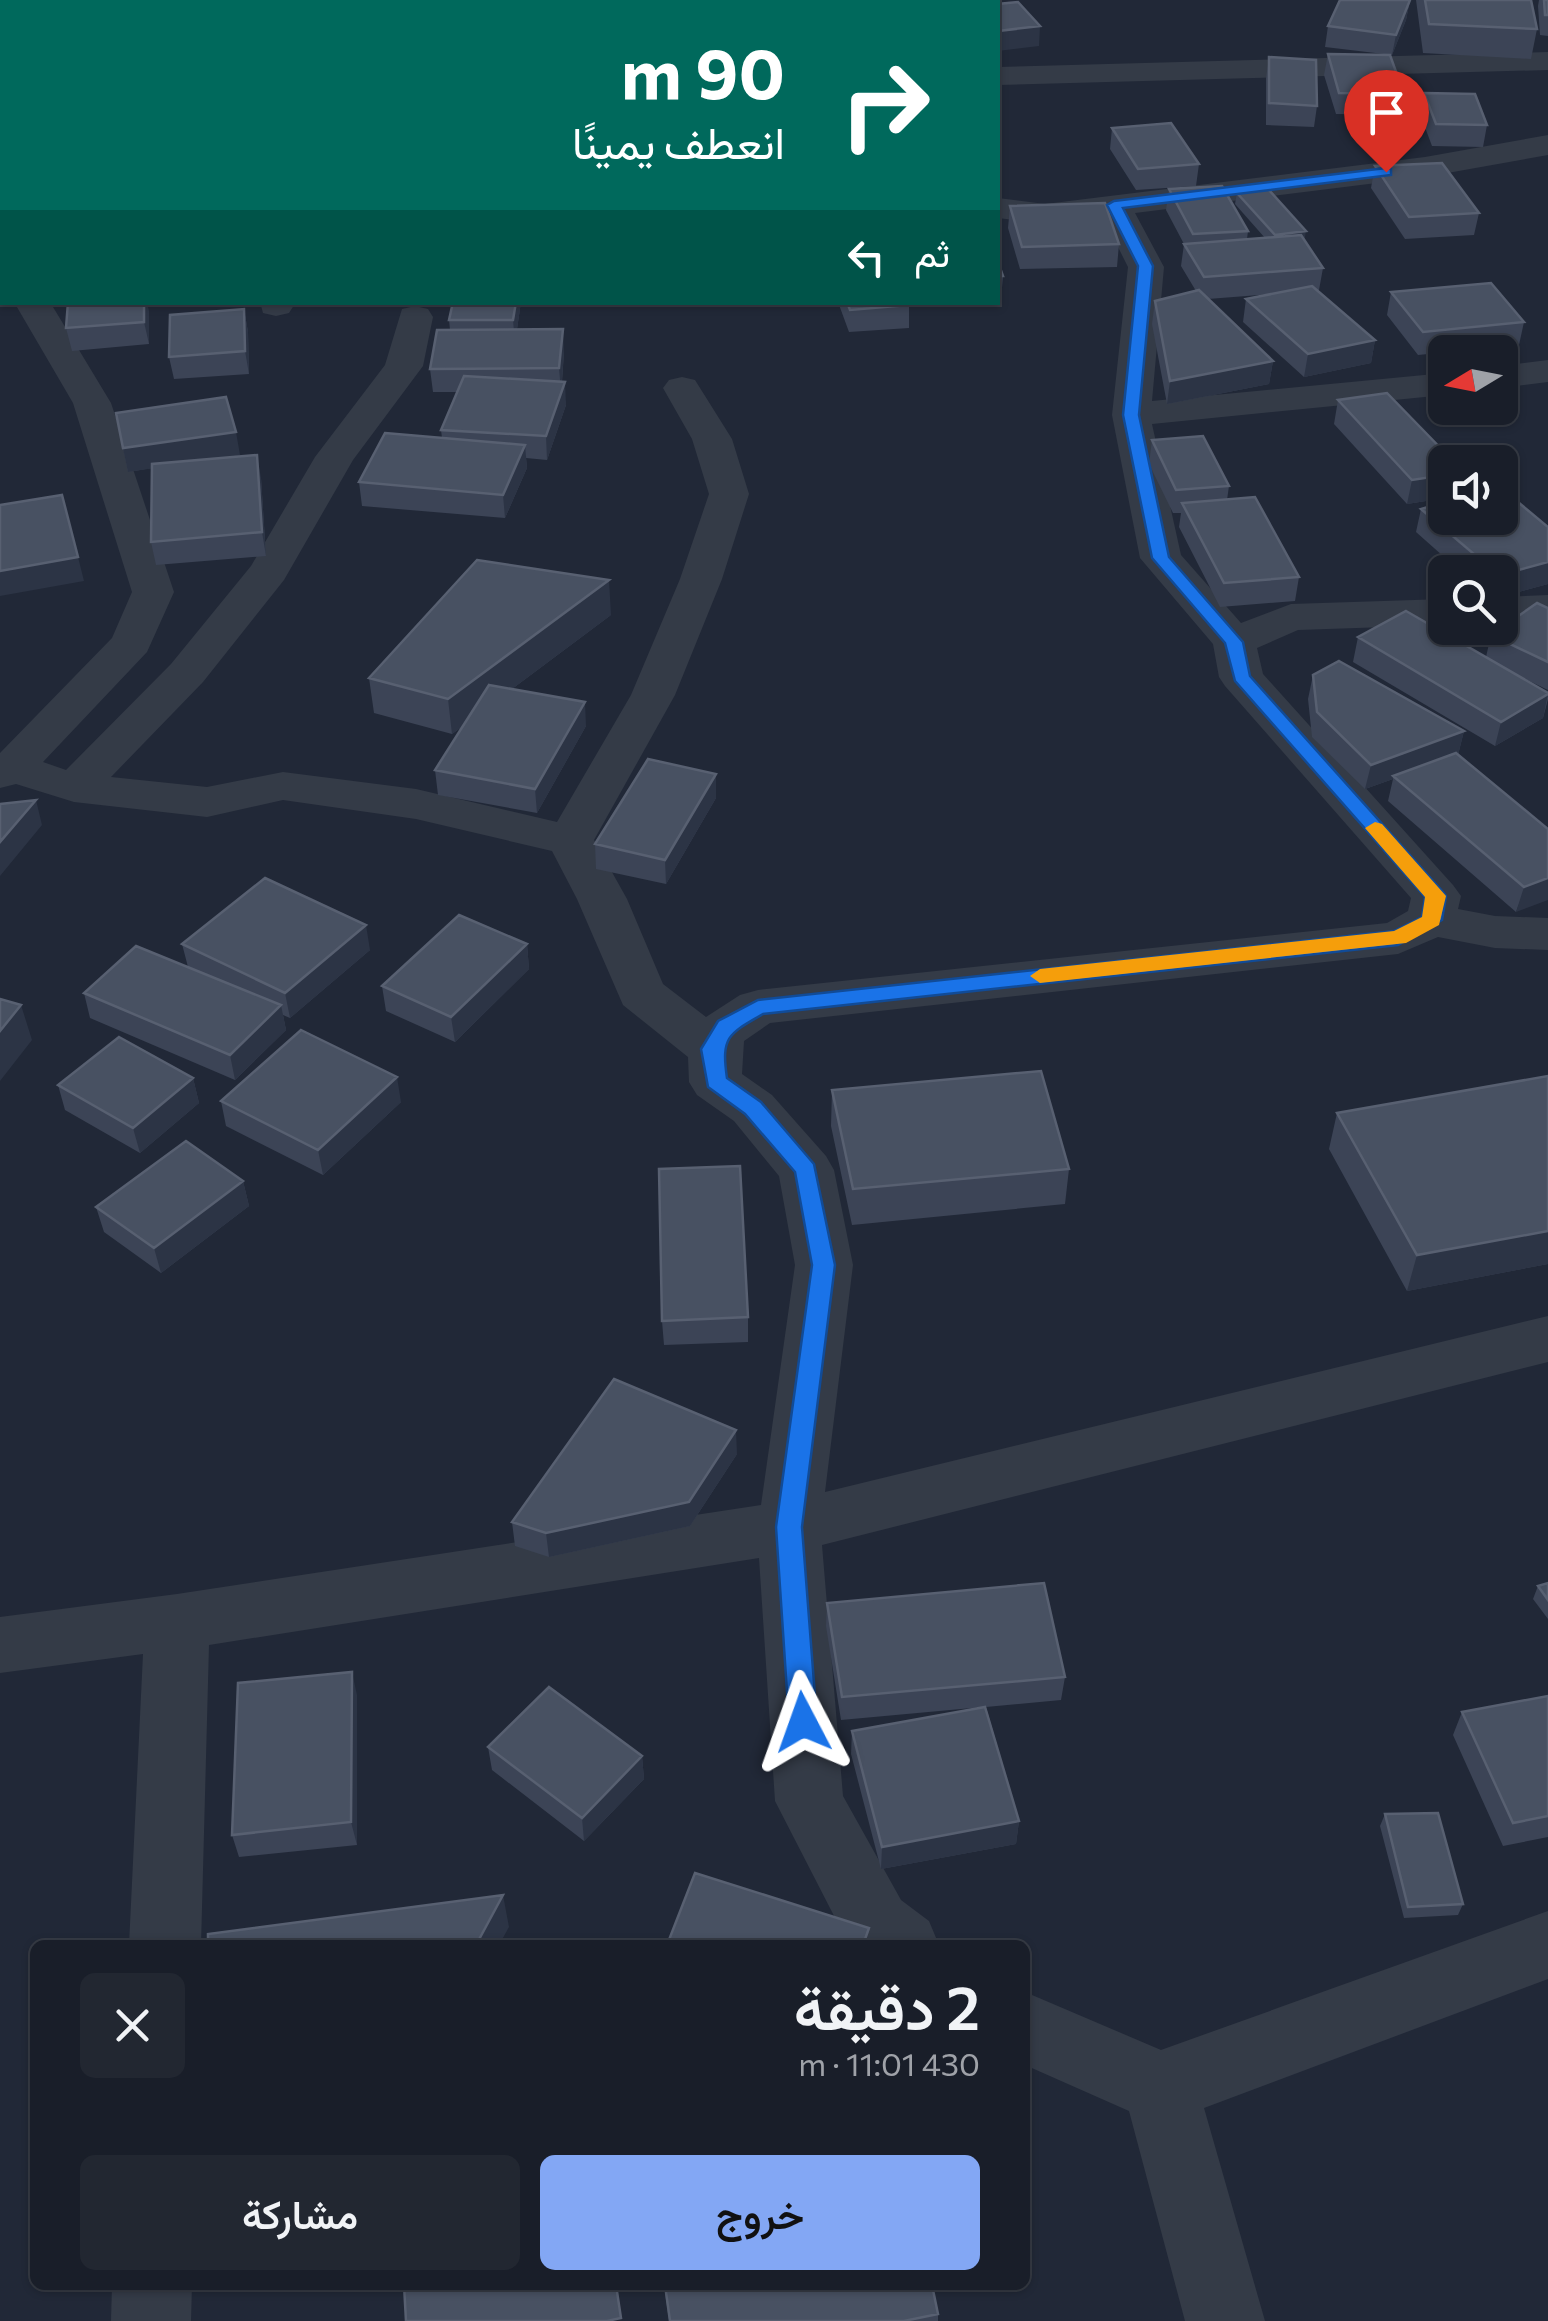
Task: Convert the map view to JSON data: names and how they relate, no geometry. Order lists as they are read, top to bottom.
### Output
{
  "north": "left",
  "page": {
    "turn": ["90 m", "انعطف يمينًا"],
    "then": "ثم",
    "heading": ["2 دقيقة", "430 m · 11:01"],
    "buttons": ["خروج", "مشاركة"]
  }
}
